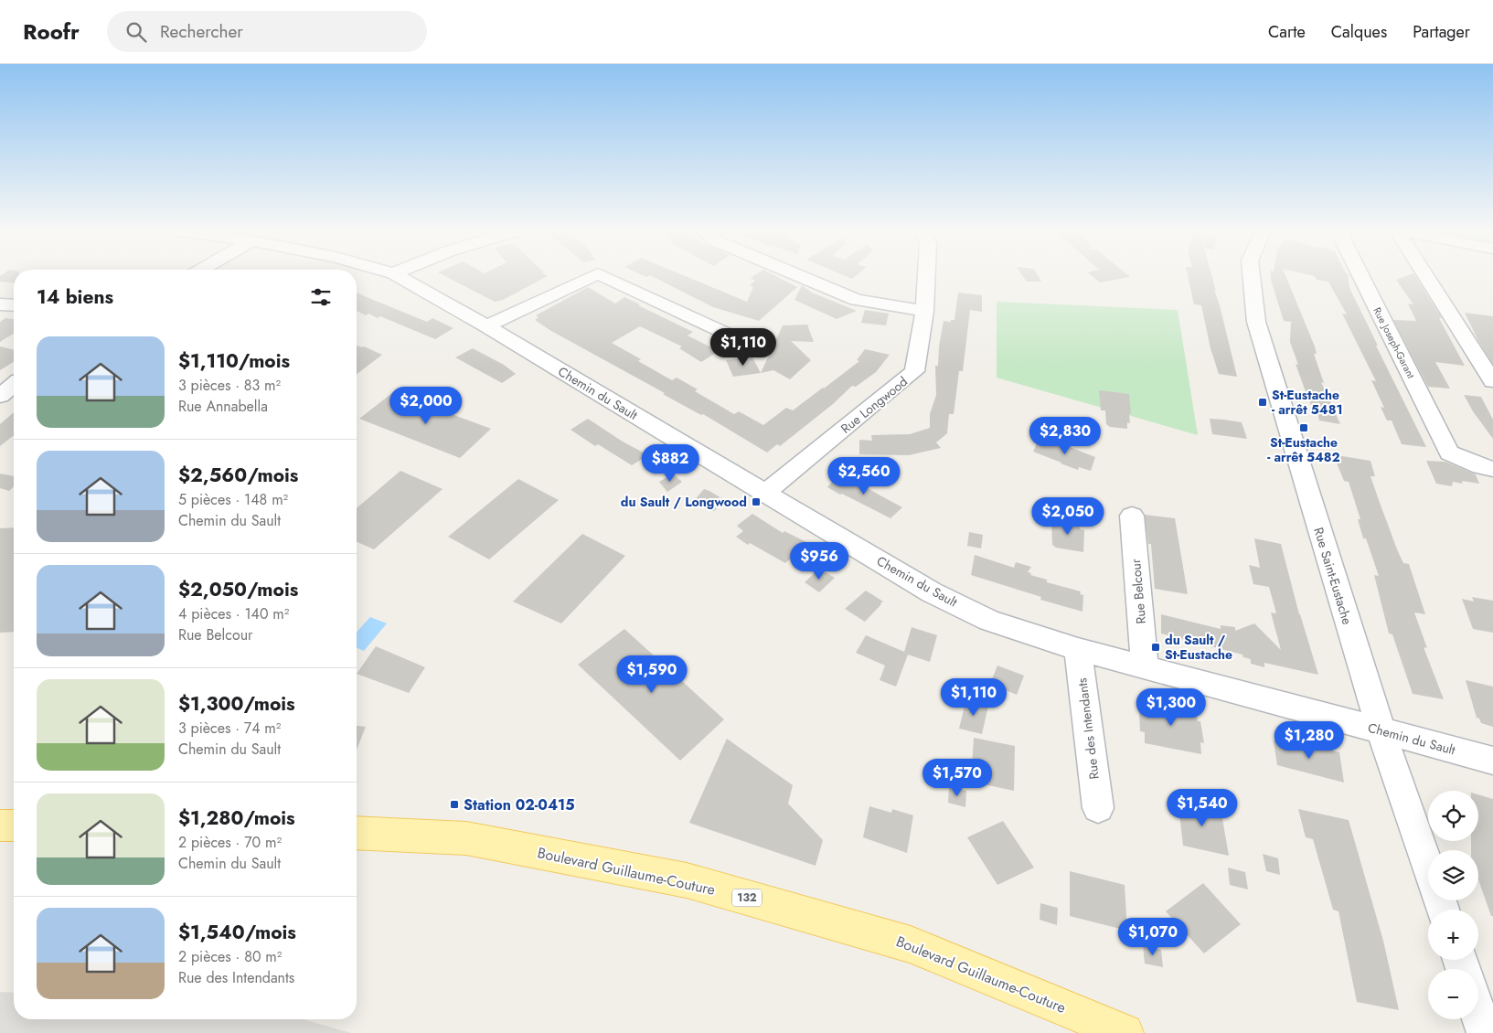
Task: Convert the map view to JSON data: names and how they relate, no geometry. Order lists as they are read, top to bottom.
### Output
{
  "streets": {
    "main road": ["Boulevard Guillaume-Couture", "132"],
    "street": [
      "Rue Joseph-Garant",
      "Chemin du Sault",
      "Rue Longwood",
      "Rue Saint-Eustache",
      "Rue Belcour",
      "Rue des Intendants"
    ]
  },
  "crossings": [
    ["Chemin du Sault", "Rue Longwood"],
    ["Chemin du Sault", "Rue Saint-Eustache"],
    ["Chemin du Sault", "Rue Belcour"],
    ["Chemin du Sault", "Rue des Intendants"]
  ],
  "places": {
    "transit": [
      "St-Eustache - arrêt 5481",
      "St-Eustache - arrêt 5482",
      "du Sault / Longwood",
      "du Sault / St-Eustache",
      "Station 02-0415"
    ]
  },
  "page": {
    "header": "Roofr",
    "search": "Rechercher",
    "nav": ["Carte", "Calques", "Partager"],
    "heading": "14 biens",
    "list": [
      {
        "name": "$1,110/mois",
        "note": "3 pièces · 83 m² · Rue Annabella"
      },
      {
        "name": "$2,560/mois",
        "note": "5 pièces · 148 m² · Chemin du Sault"
      },
      {
        "name": "$2,050/mois",
        "note": "4 pièces · 140 m² · Rue Belcour"
      },
      {
        "name": "$1,300/mois",
        "note": "3 pièces · 74 m² · Chemin du Sault"
      },
      {
        "name": "$1,280/mois",
        "note": "2 pièces · 70 m² · Chemin du Sault"
      },
      {
        "name": "$1,540/mois",
        "note": "2 pièces · 80 m² · Rue des Intendants"
      }
    ],
    "price": [
      "$1,110",
      "$2,000",
      "$2,830",
      "$882",
      "$2,560",
      "$2,050",
      "$956",
      "$1,590",
      "$1,110",
      "$1,300",
      "$1,280",
      "$1,570",
      "$1,540",
      "$1,070"
    ],
    "map_buttons": ["+", "−"]
  }
}
